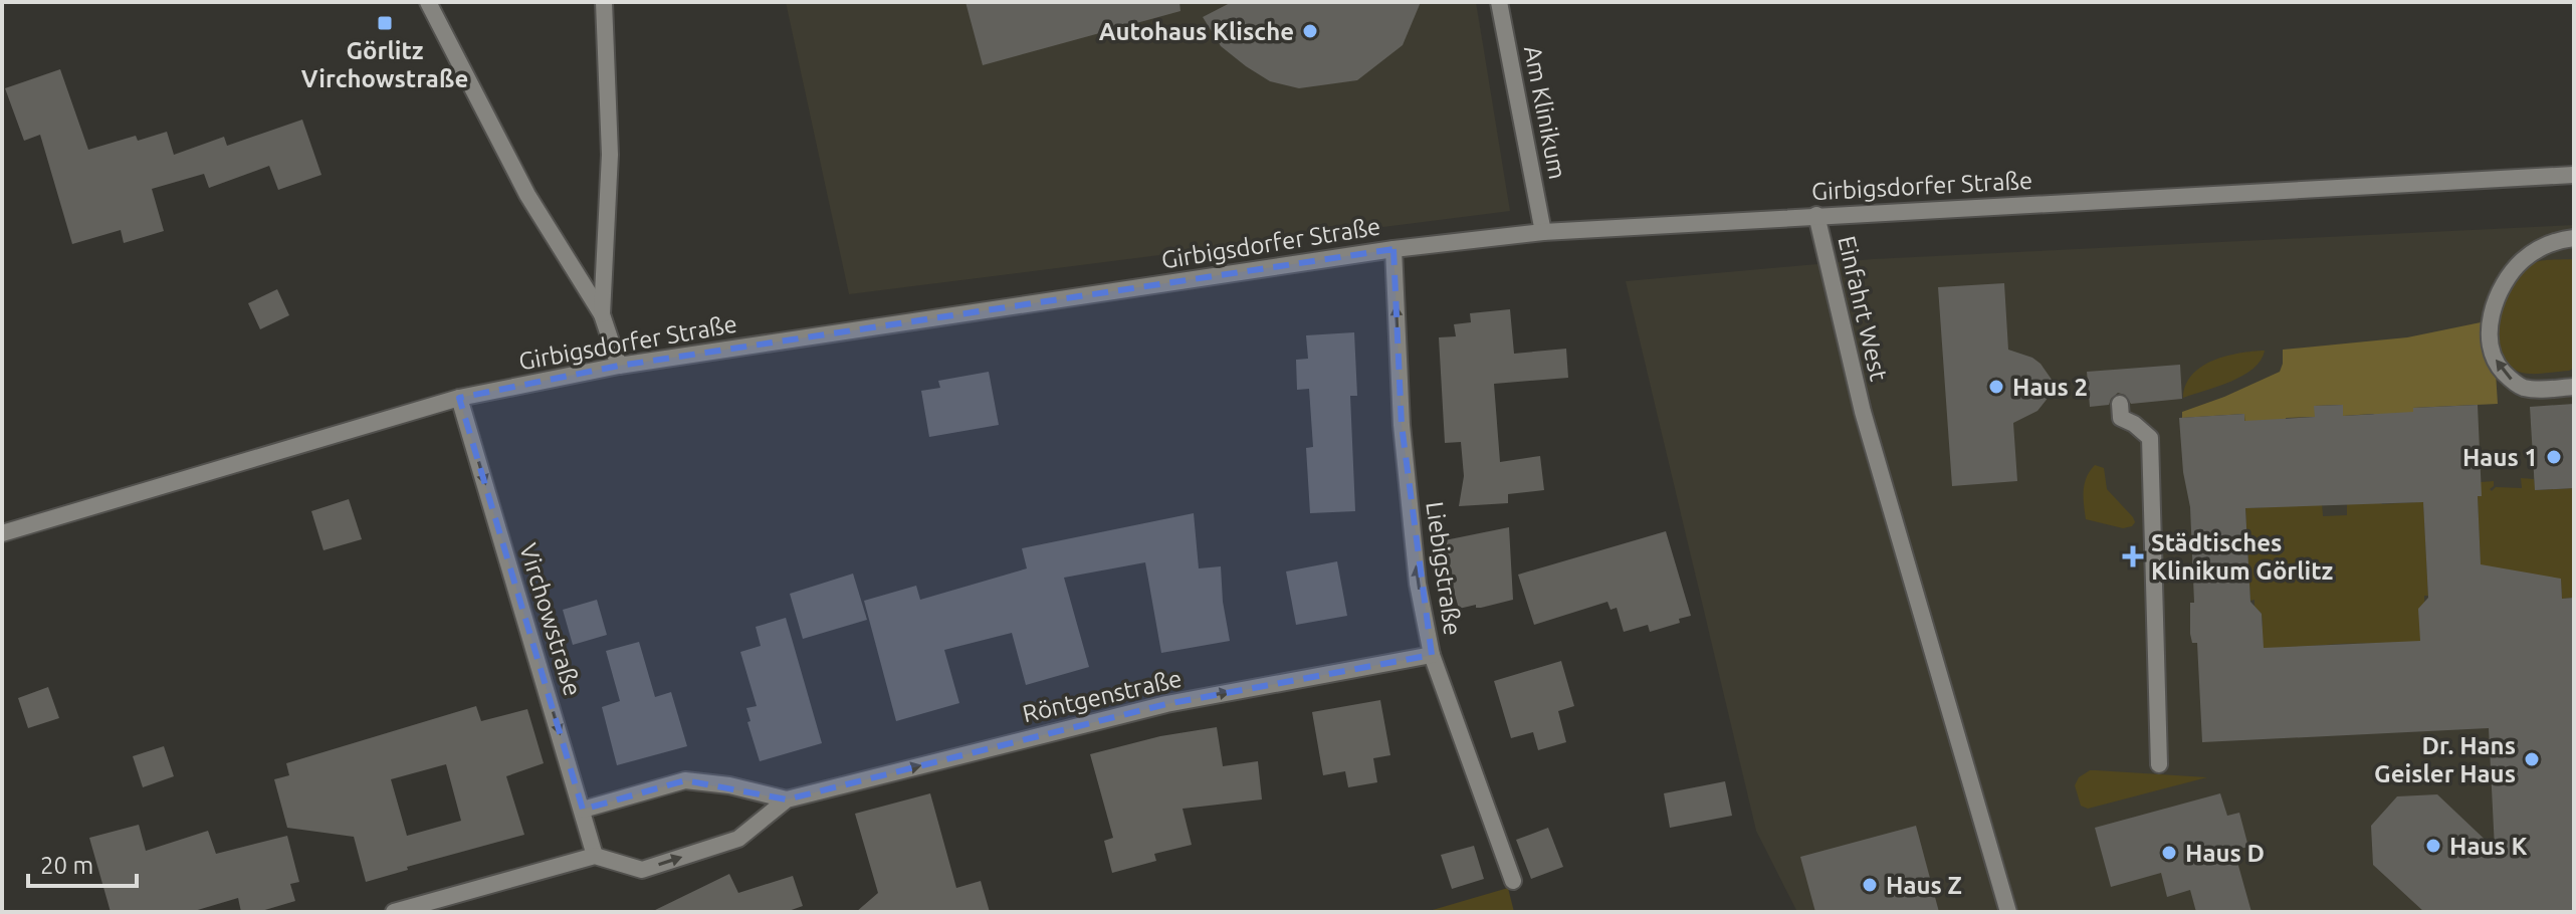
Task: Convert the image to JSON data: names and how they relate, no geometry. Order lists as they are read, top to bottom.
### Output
{
  "streets": {
    "street": [
      "Am Klinikum",
      "Girbigsdorfer Straße",
      "Einfahrt West",
      "Liebigstraße",
      "Virchowstraße",
      "Röntgenstraße"
    ]
  },
  "crossings": [
    ["Am Klinikum", "Girbigsdorfer Straße"],
    ["Girbigsdorfer Straße", "Einfahrt West"],
    ["Girbigsdorfer Straße", "Liebigstraße"],
    ["Girbigsdorfer Straße", "Virchowstraße"],
    ["Liebigstraße", "Röntgenstraße"],
    ["Virchowstraße", "Röntgenstraße"]
  ],
  "one_way": ["Liebigstraße", "Virchowstraße", "Röntgenstraße"],
  "places": {
    "transit": ["Görlitz Virchowstraße"],
    "other": [
      "Autohaus Klische",
      "Haus 2",
      "Haus 1",
      "Dr. Hans Geisler Haus",
      "Haus K",
      "Haus D",
      "Haus Z"
    ],
    "health": ["Städtisches Klinikum Görlitz"]
  },
  "scale_bar": "20 m"
}
